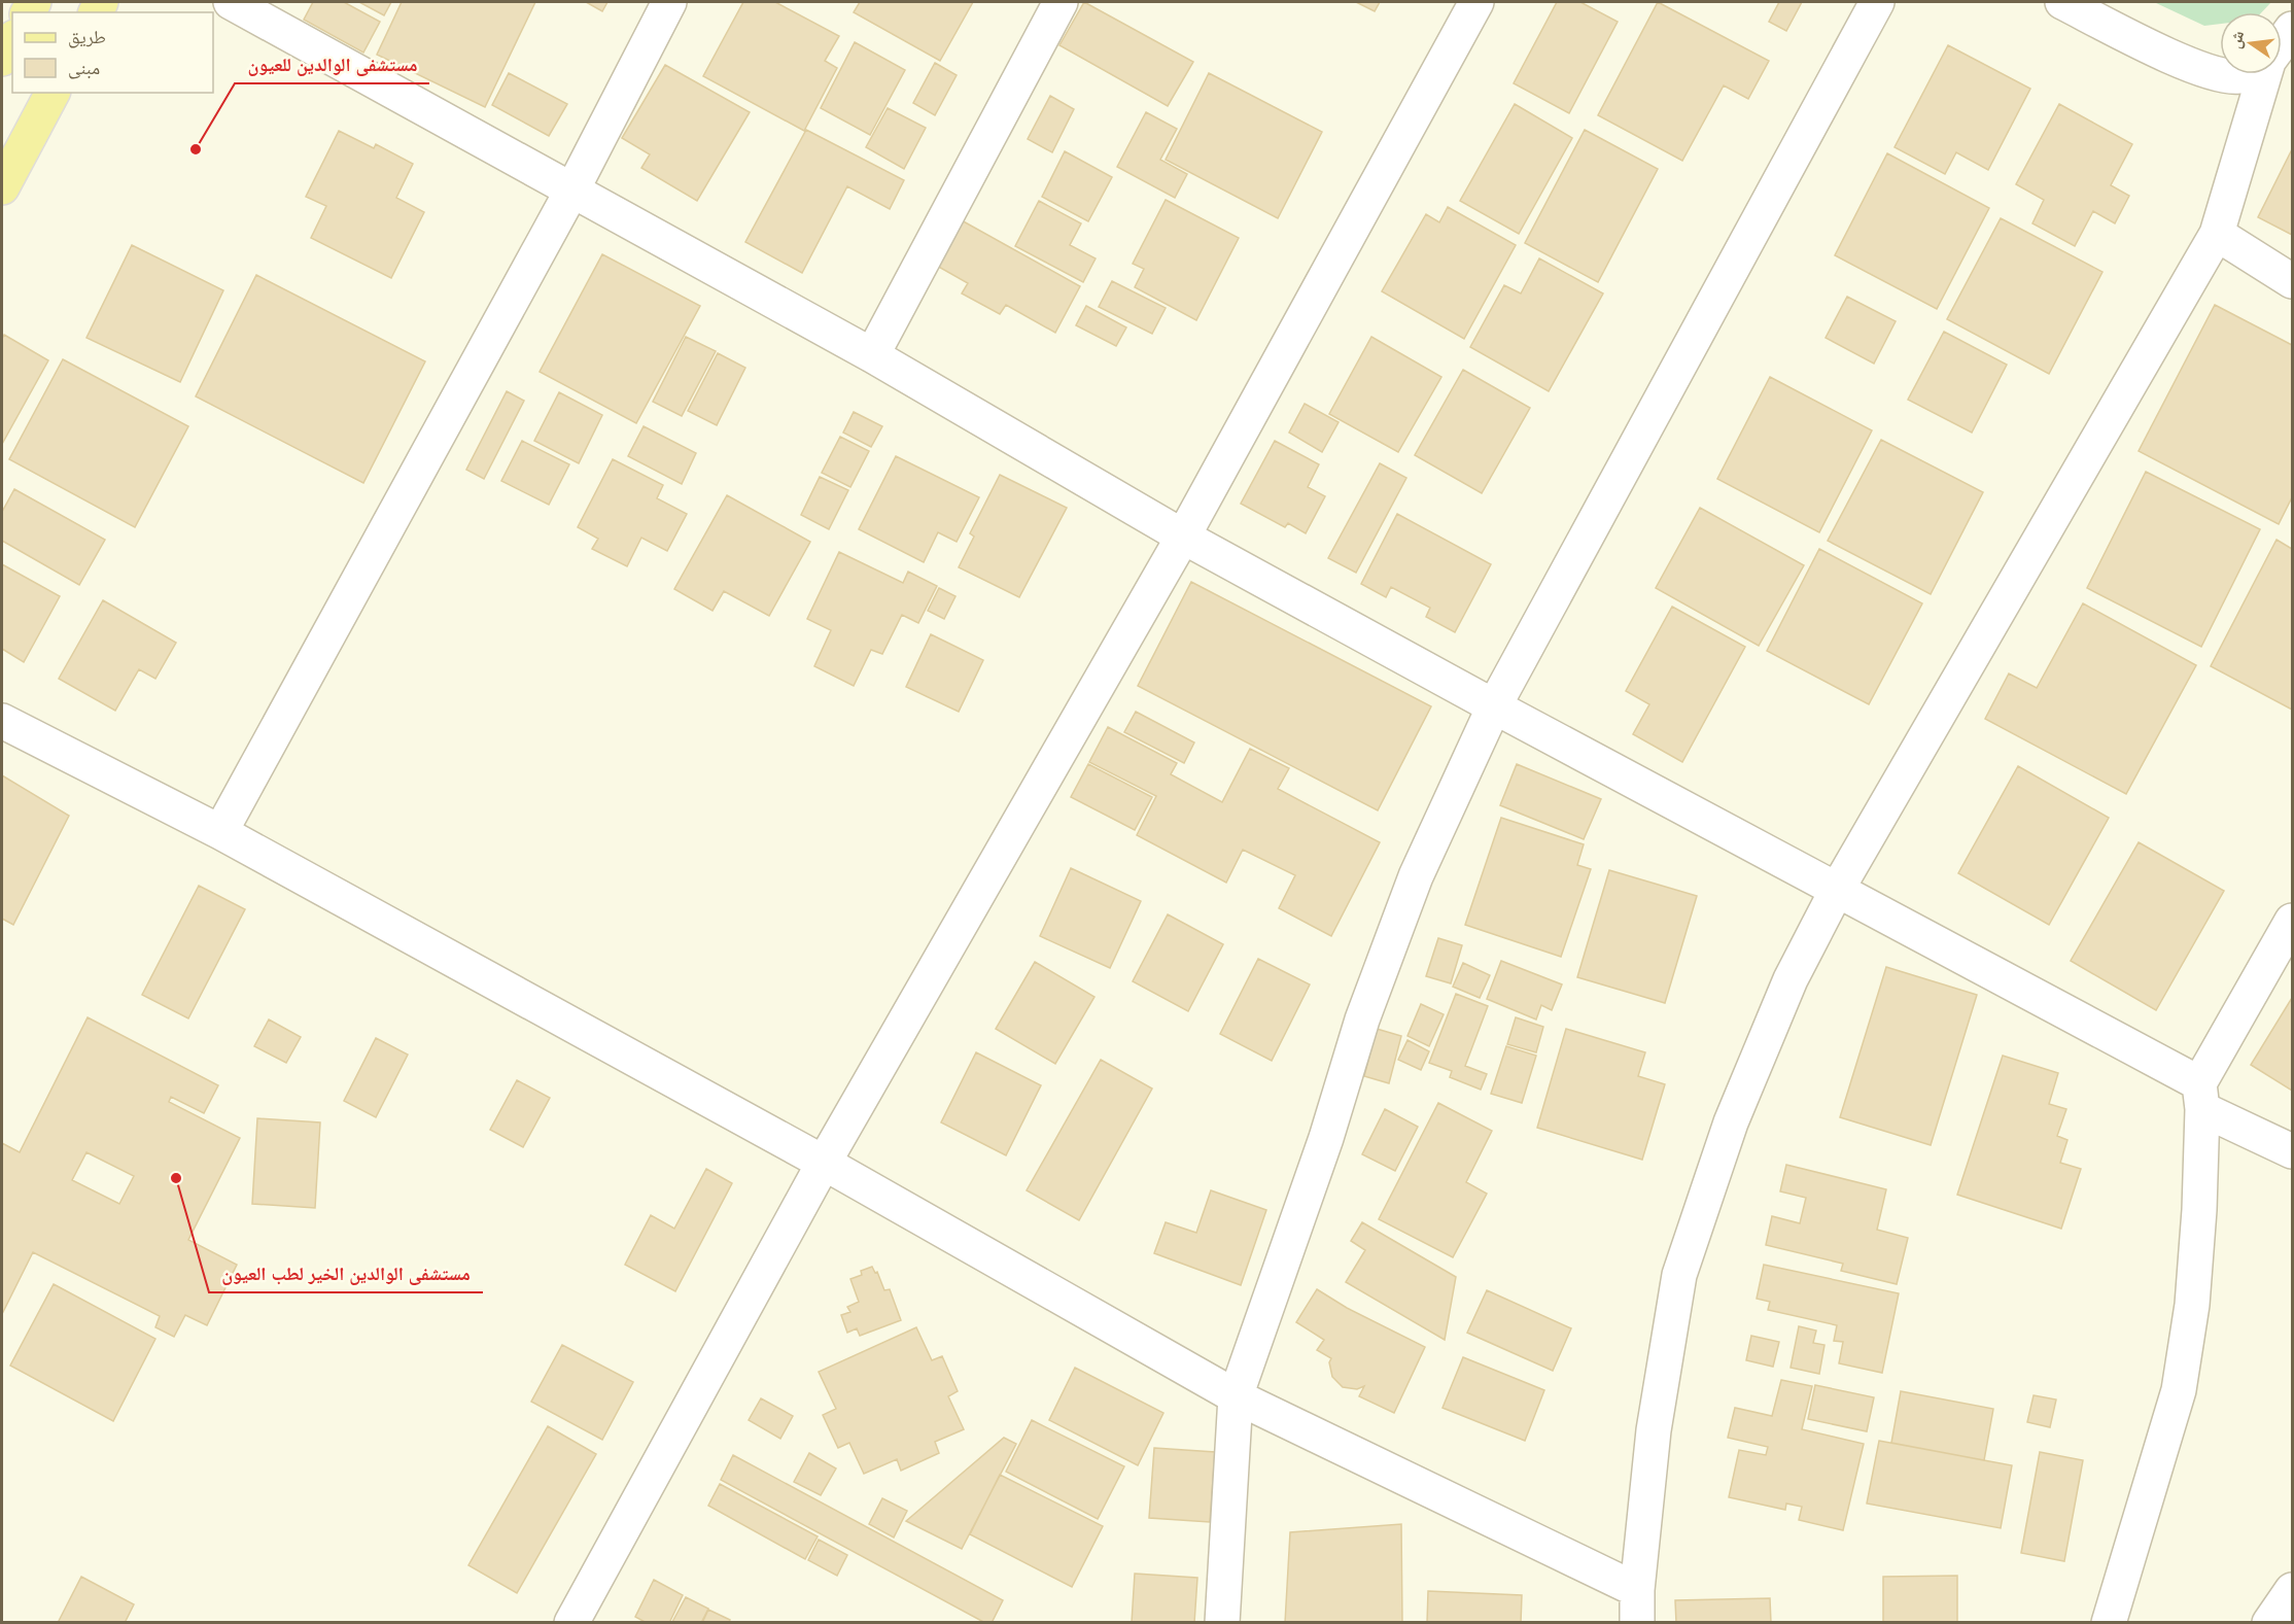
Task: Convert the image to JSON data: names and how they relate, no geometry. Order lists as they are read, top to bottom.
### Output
{
  "places": ["مستشفى الوالدين للعيون", "مستشفى الوالدين الخير لطب العيون"],
  "legend": ["طريق", "مبنى"],
  "north": "left"
}
